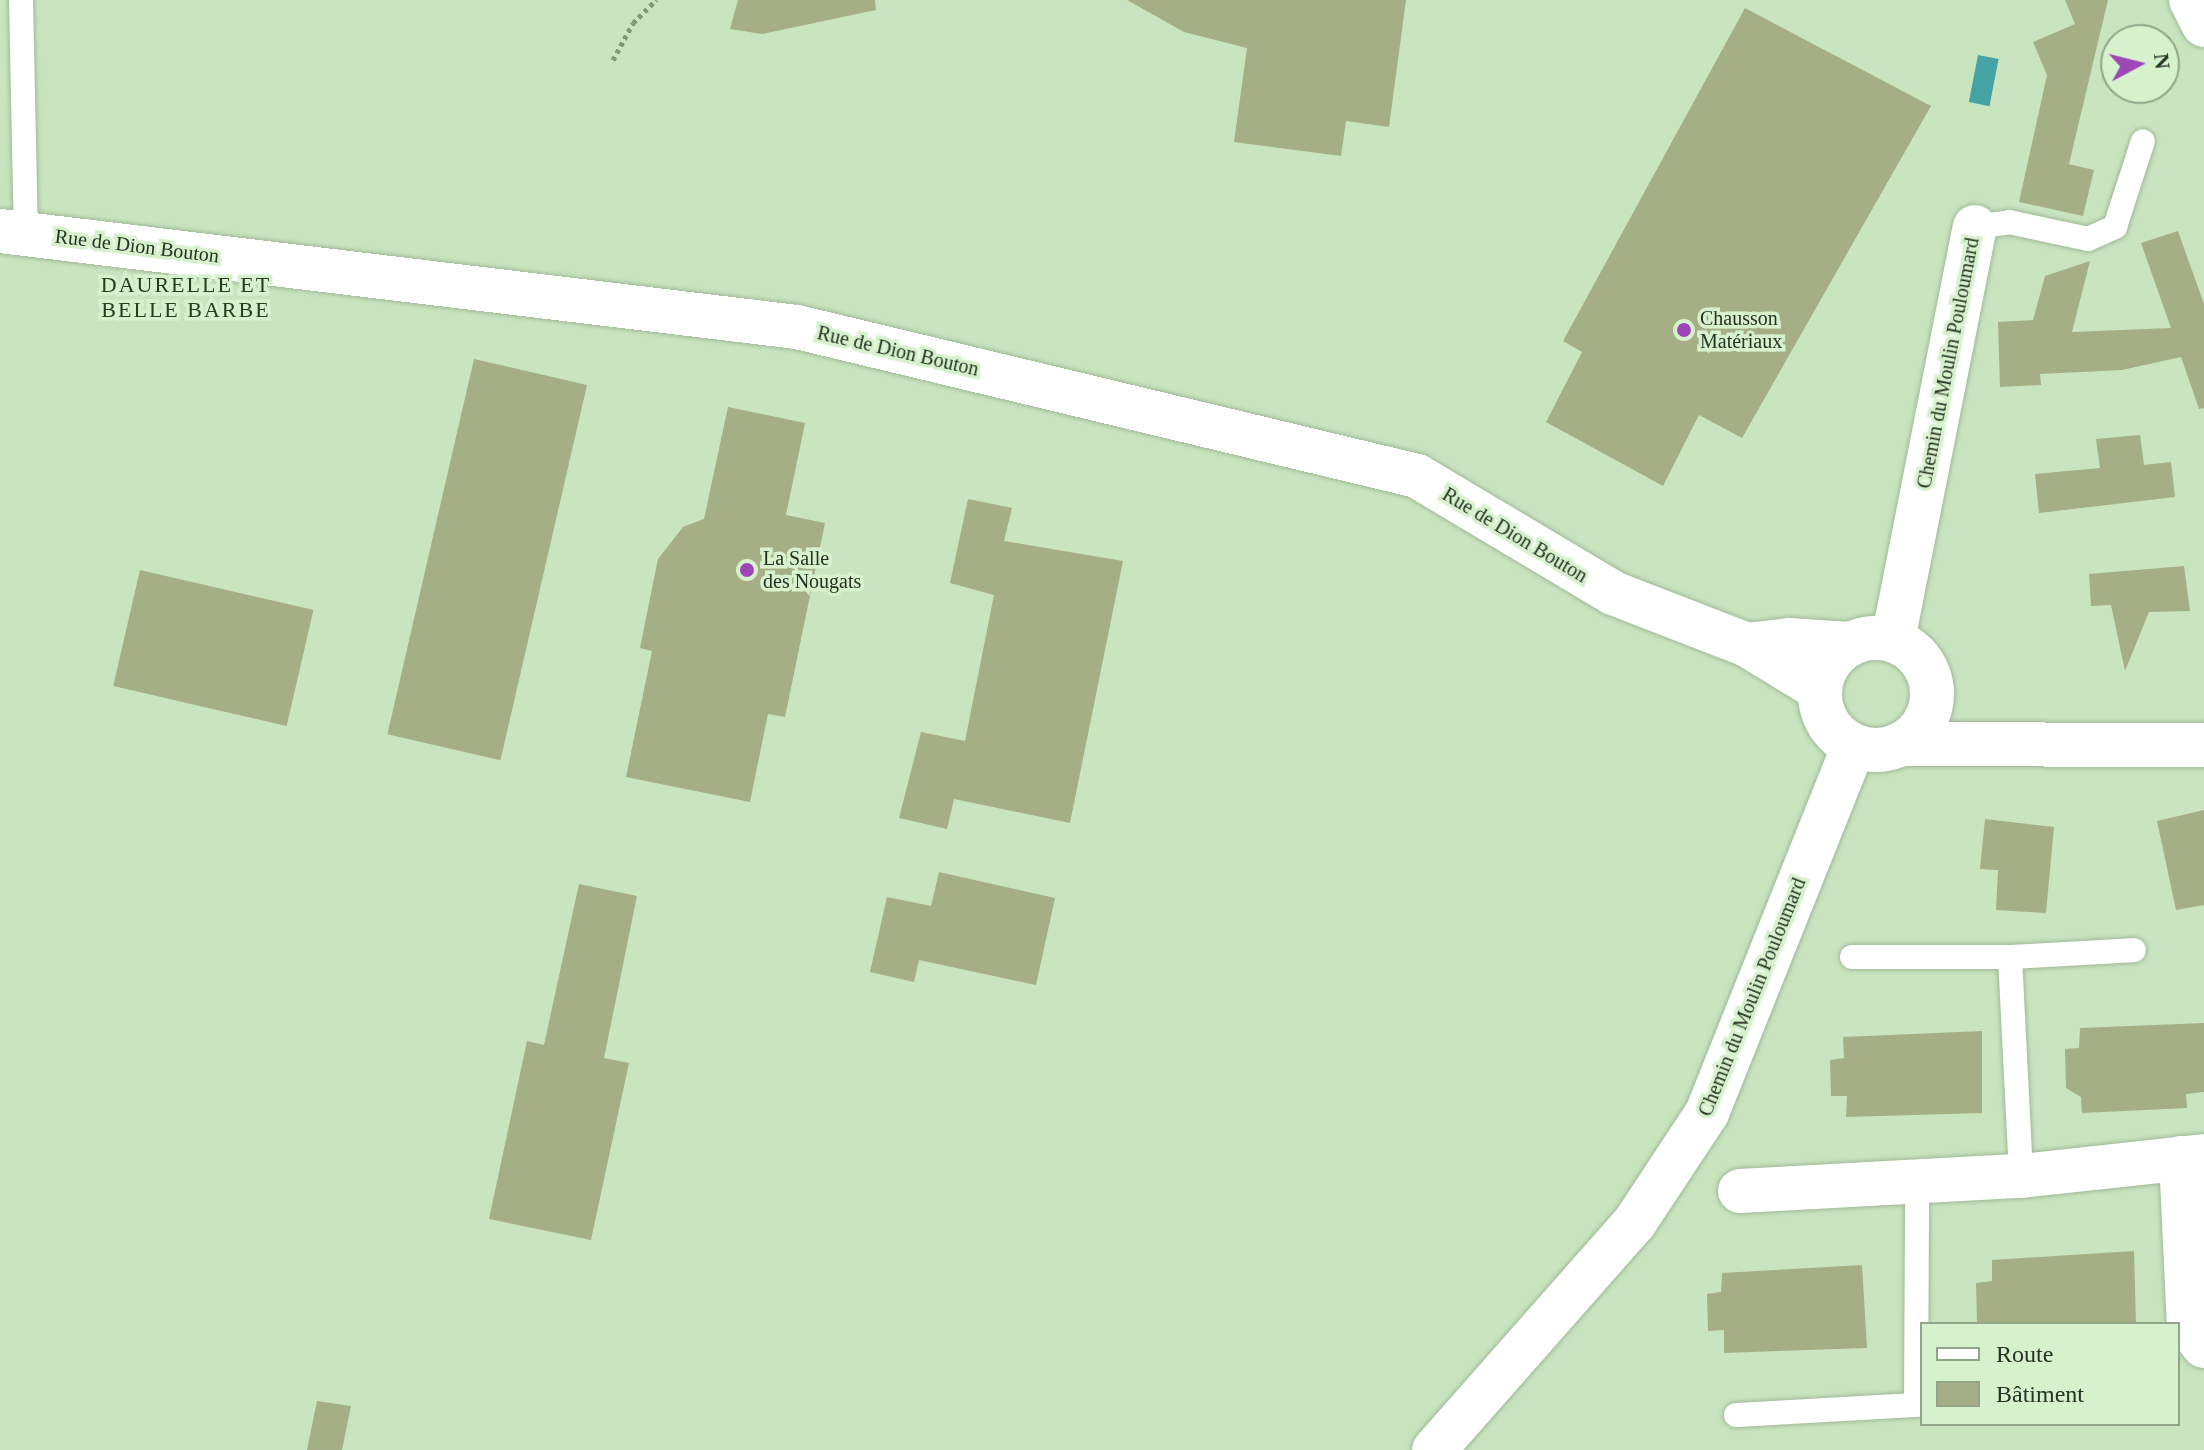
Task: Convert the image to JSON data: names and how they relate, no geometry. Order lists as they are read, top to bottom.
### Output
{
  "streets": {
    "street": ["Rue de Dion Bouton", "Chemin du Moulin Pouloumard"]
  },
  "crossings": [
    ["Rue de Dion Bouton", "Chemin du Moulin Pouloumard"]
  ],
  "districts": ["DAURELLE ET BELLE BARBE"],
  "places": ["Chausson Matériaux", "La Salle des Nougats"],
  "legend": ["Route", "Bâtiment"],
  "north": "right"
}
